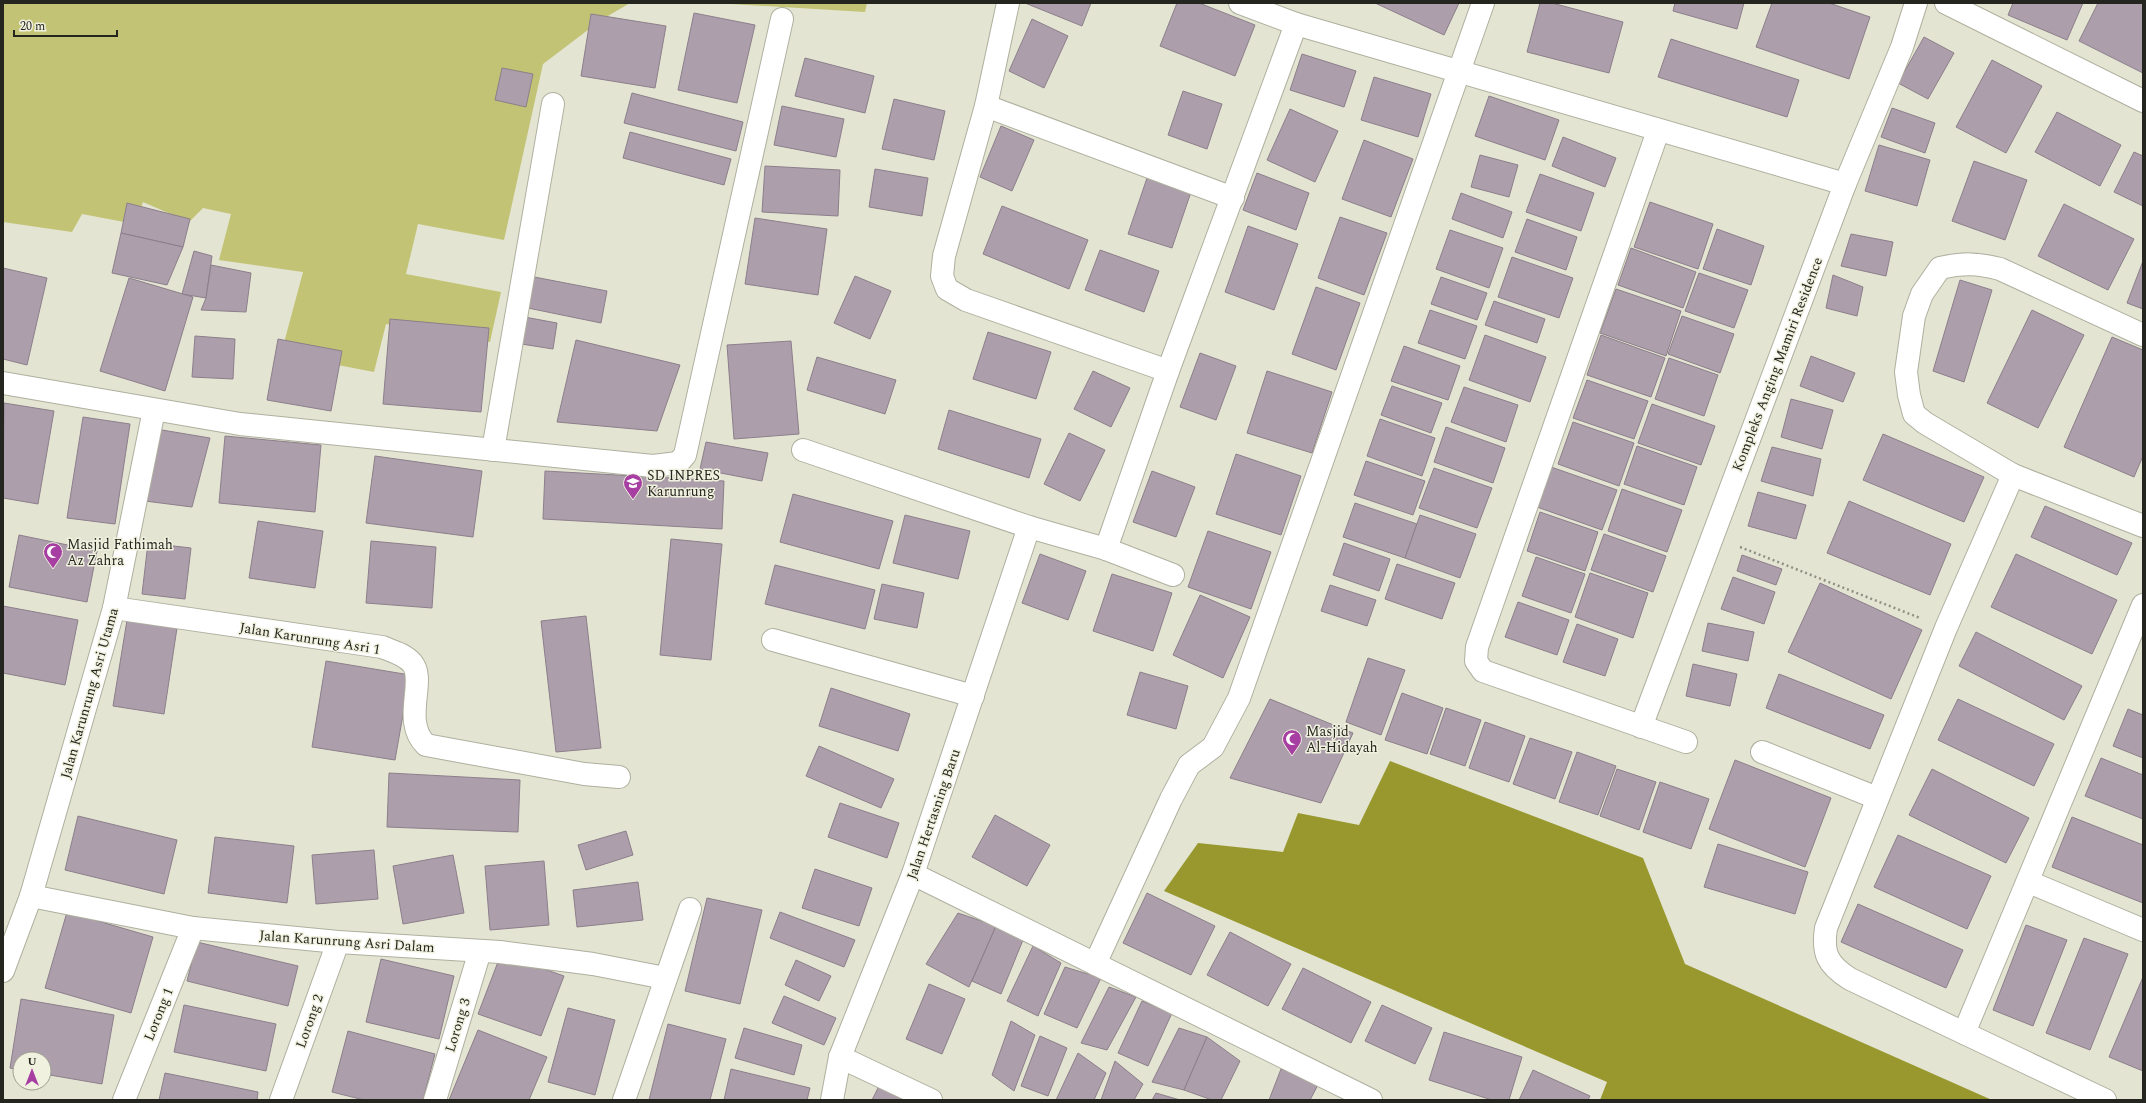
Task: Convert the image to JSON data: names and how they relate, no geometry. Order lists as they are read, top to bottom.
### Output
{
  "streets": {
    "street": [
      "Kompleks Anging Mamiri Residence",
      "Jalan Karunrung Asri 1",
      "Jalan Karunrung Asri Utama",
      "Jalan Hertasning Baru",
      "Jalan Karunrung Asri Dalam",
      "Lorong 1",
      "Lorong 2",
      "Lorong 3"
    ]
  },
  "crossings": [
    ["Jalan Karunrung Asri 1", "Jalan Karunrung Asri Utama"],
    ["Jalan Karunrung Asri Utama", "Jalan Karunrung Asri Dalam"],
    ["Jalan Karunrung Asri Dalam", "Lorong 1"],
    ["Jalan Karunrung Asri Dalam", "Lorong 2"],
    ["Jalan Karunrung Asri Dalam", "Lorong 3"]
  ],
  "places": {
    "school or university": ["SD INPRES Karunrung"],
    "mosque": ["Masjid Fathimah Az Zahra", "Masjid Al-Hidayah"]
  },
  "scale_bar": "20 m",
  "north": "top"
}
